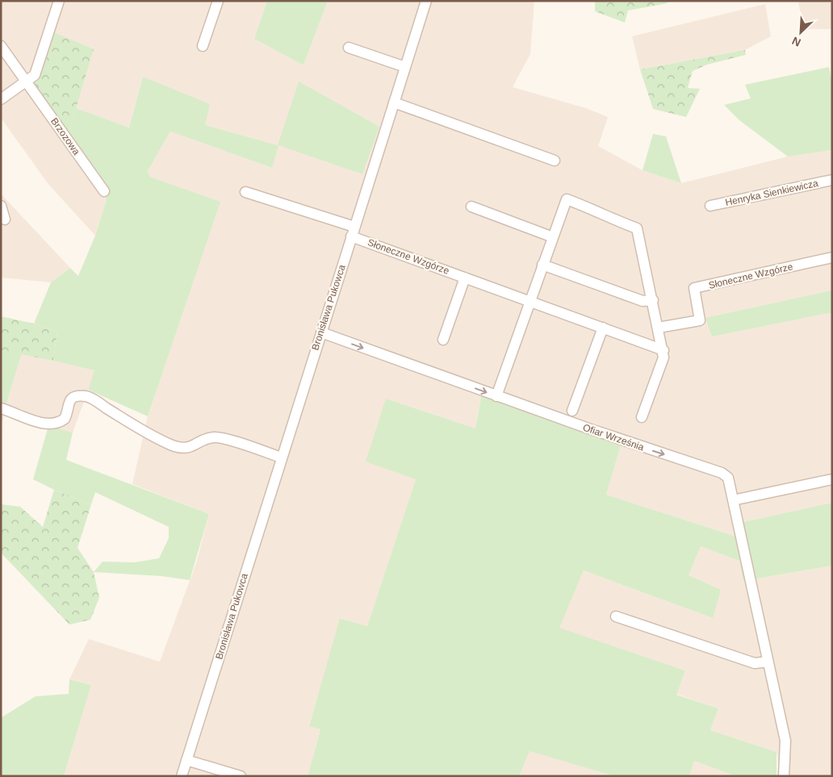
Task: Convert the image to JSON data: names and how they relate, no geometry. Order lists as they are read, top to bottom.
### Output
{
  "streets": {
    "street": [
      "Brzozowa",
      "Henryka Sienkiewicza",
      "Słoneczne Wzgórze",
      "Bronisława Pukowca",
      "Ofiar Września"
    ]
  },
  "crossings": [
    ["Słoneczne Wzgórze", "Bronisława Pukowca"],
    ["Bronisława Pukowca", "Ofiar Września"]
  ],
  "one_way": ["Ofiar Września"],
  "north": "bottom left"
}
